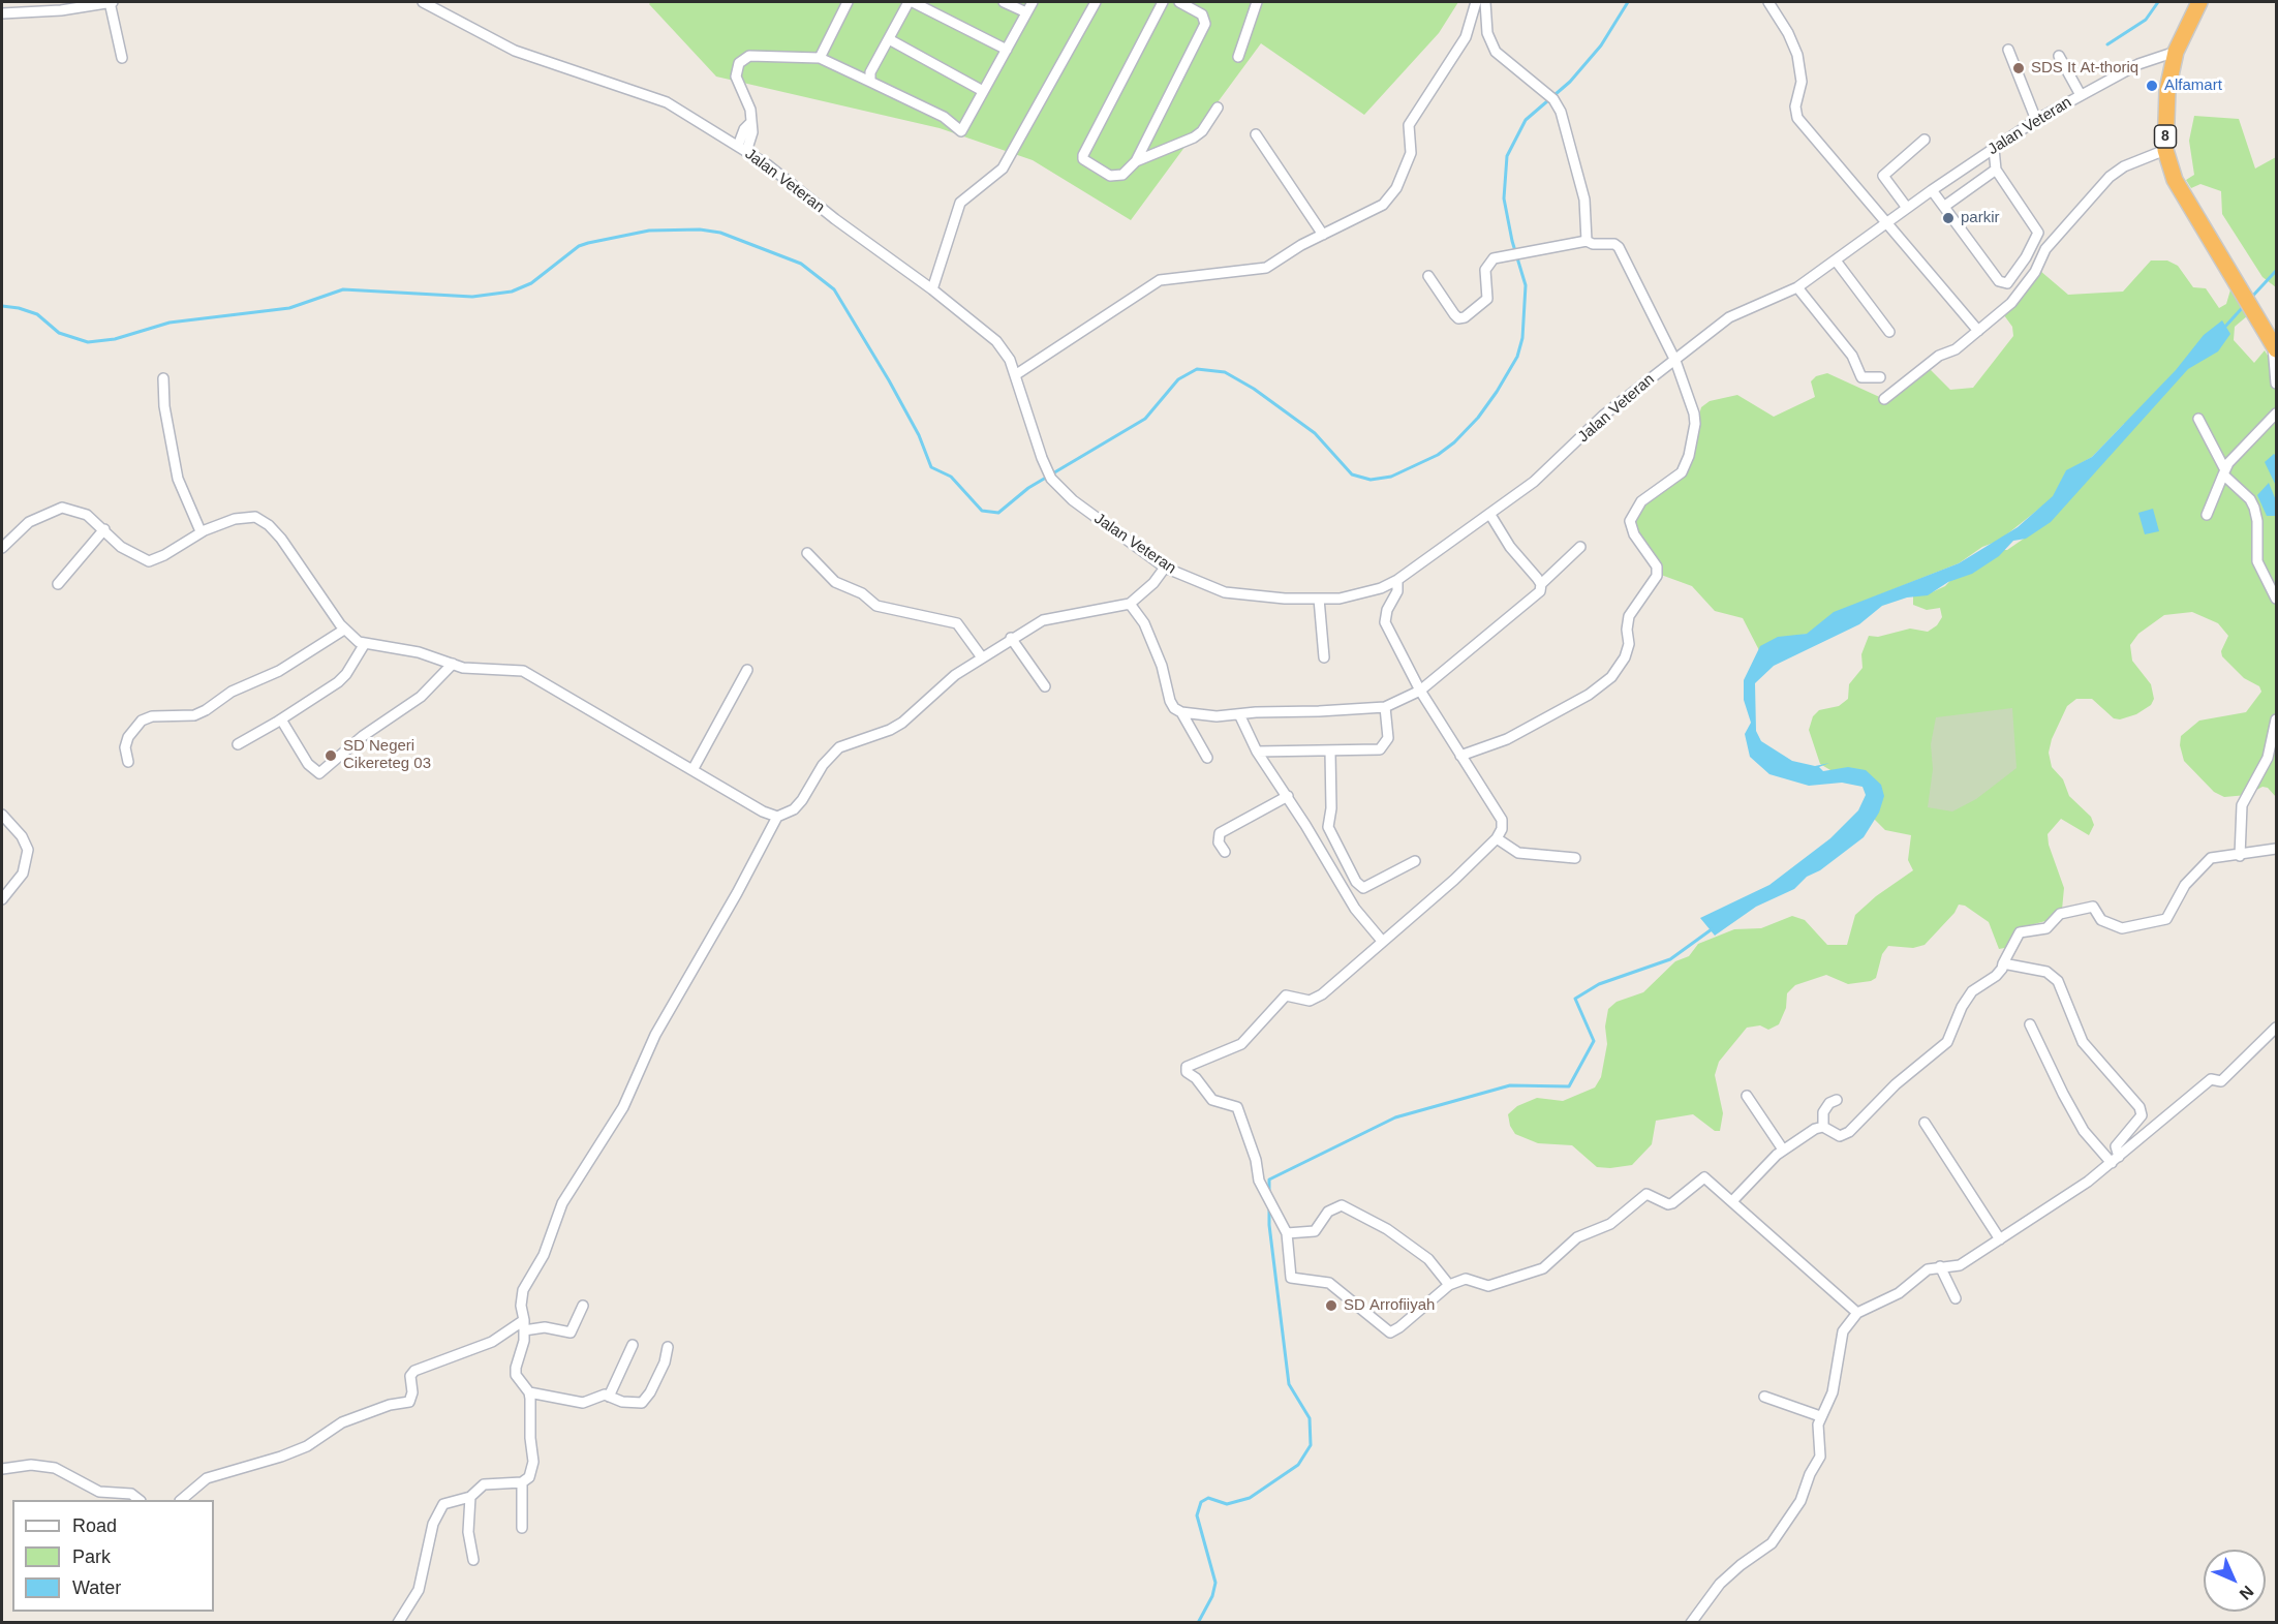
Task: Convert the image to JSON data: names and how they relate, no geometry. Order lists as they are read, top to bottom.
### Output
{
  "streets": {
    "highway": ["8"],
    "street": ["Jalan Veteran"]
  },
  "crossings": [
    ["Jalan Veteran", "8"]
  ],
  "places": [
    "SDS It At-thoriq",
    "Alfamart",
    "parkir",
    "SD Negeri Cikereteg 03",
    "SD Arrofiiyah"
  ],
  "legend": ["Road", "Park", "Water"],
  "north": "bottom right"
}
